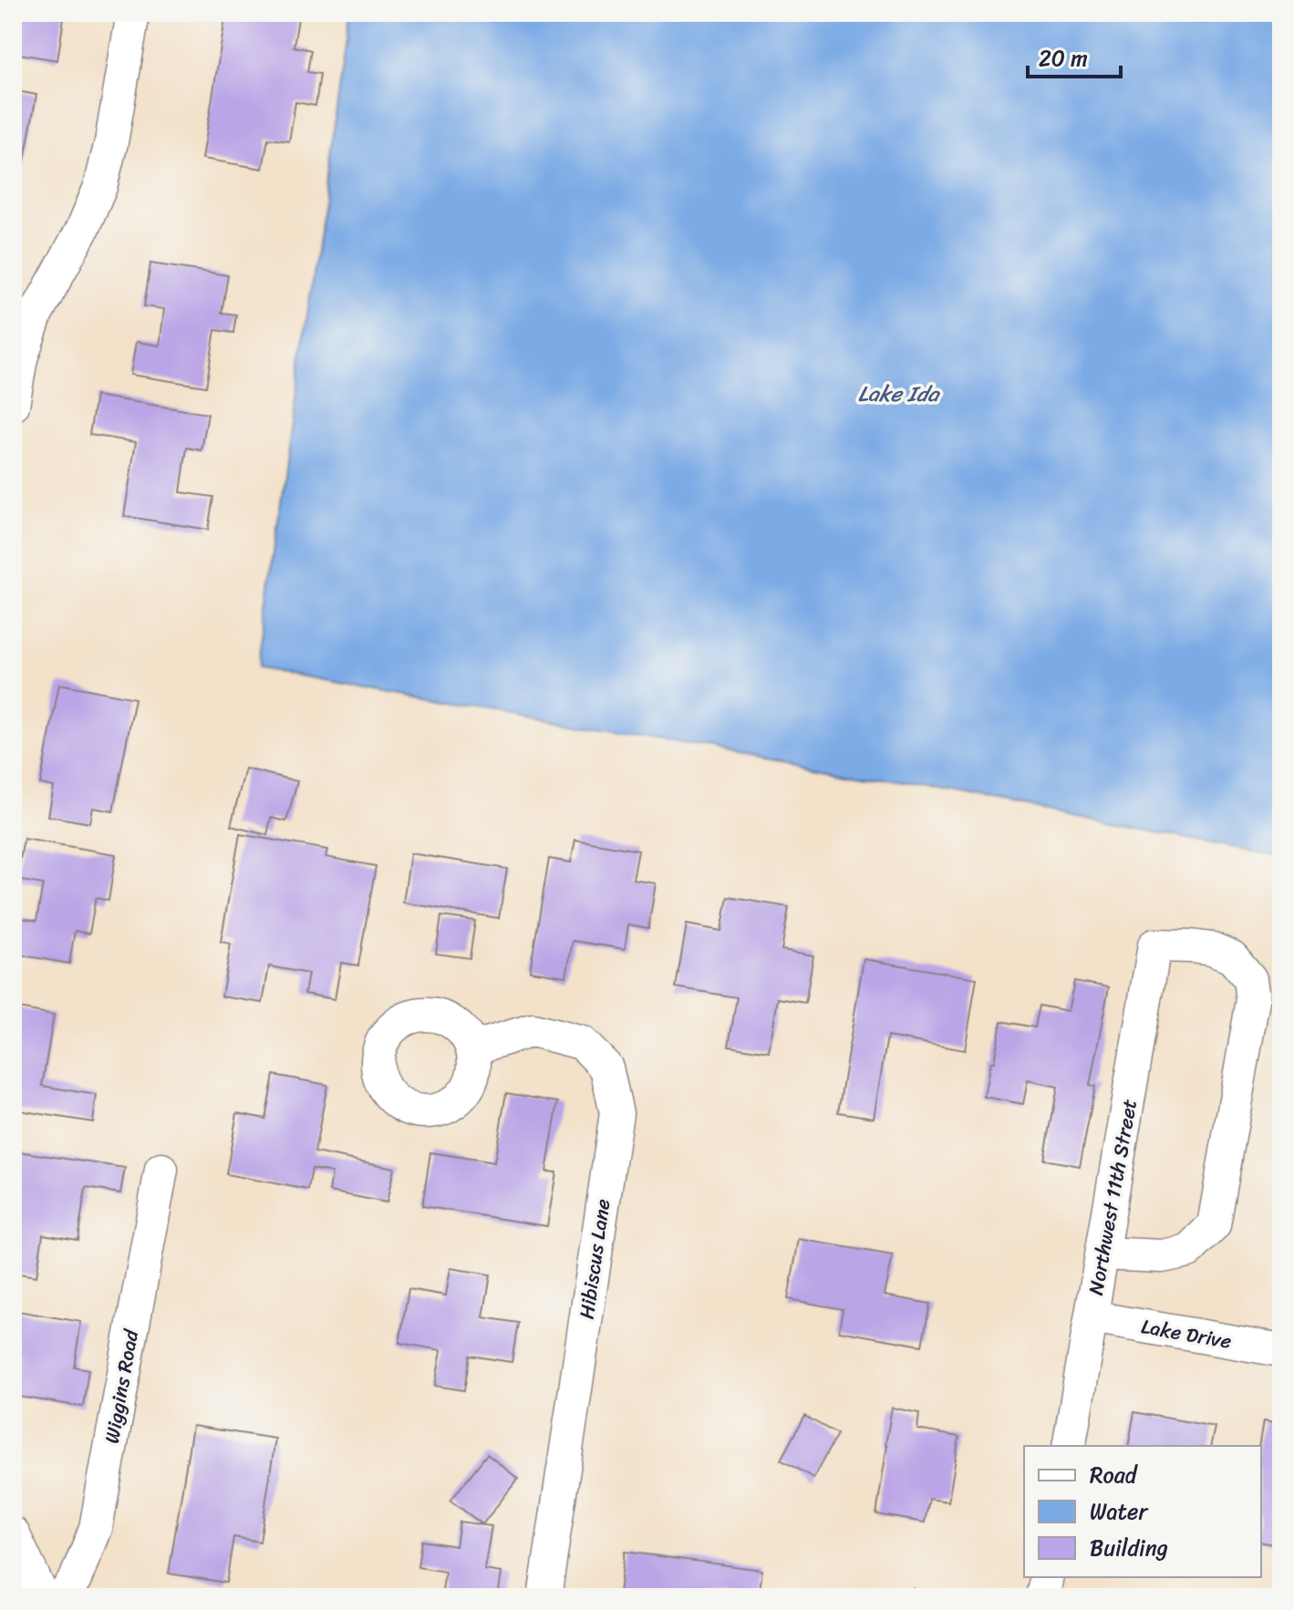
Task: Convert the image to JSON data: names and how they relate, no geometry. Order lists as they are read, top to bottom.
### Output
{
  "streets": {
    "street": [
      "Northwest 11th Street",
      "Hibiscus Lane",
      "Lake Drive",
      "Wiggins Road"
    ]
  },
  "crossings": [
    ["Northwest 11th Street", "Lake Drive"]
  ],
  "water": ["Lake Ida"],
  "legend": ["Road", "Water", "Building"],
  "scale_bar": "20 m"
}
